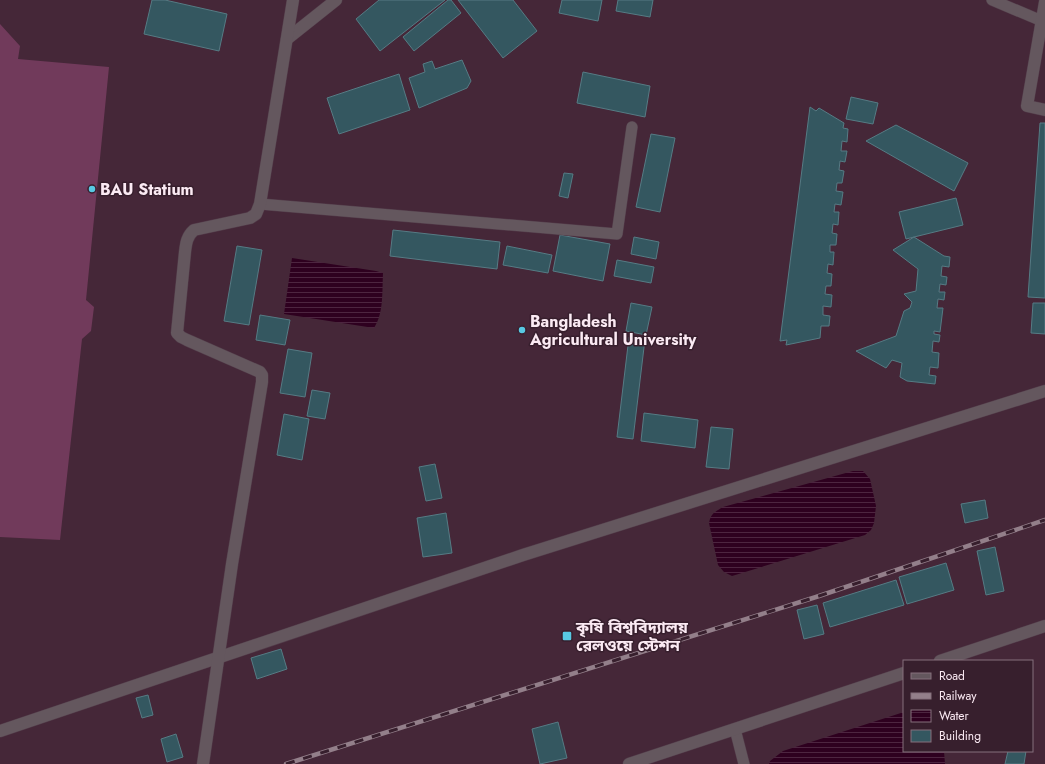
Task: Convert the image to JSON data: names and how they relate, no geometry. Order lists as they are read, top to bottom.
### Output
{
  "places": {
    "other": ["BAU Statium", "Bangladesh Agricultural University"],
    "transit": ["কৃষি বিশ্ববিদ্যালয় রেলওয়ে স্টেশন"]
  },
  "legend": [
    "Road",
    "Railway",
    "Water",
    "Building"
  ]
}
